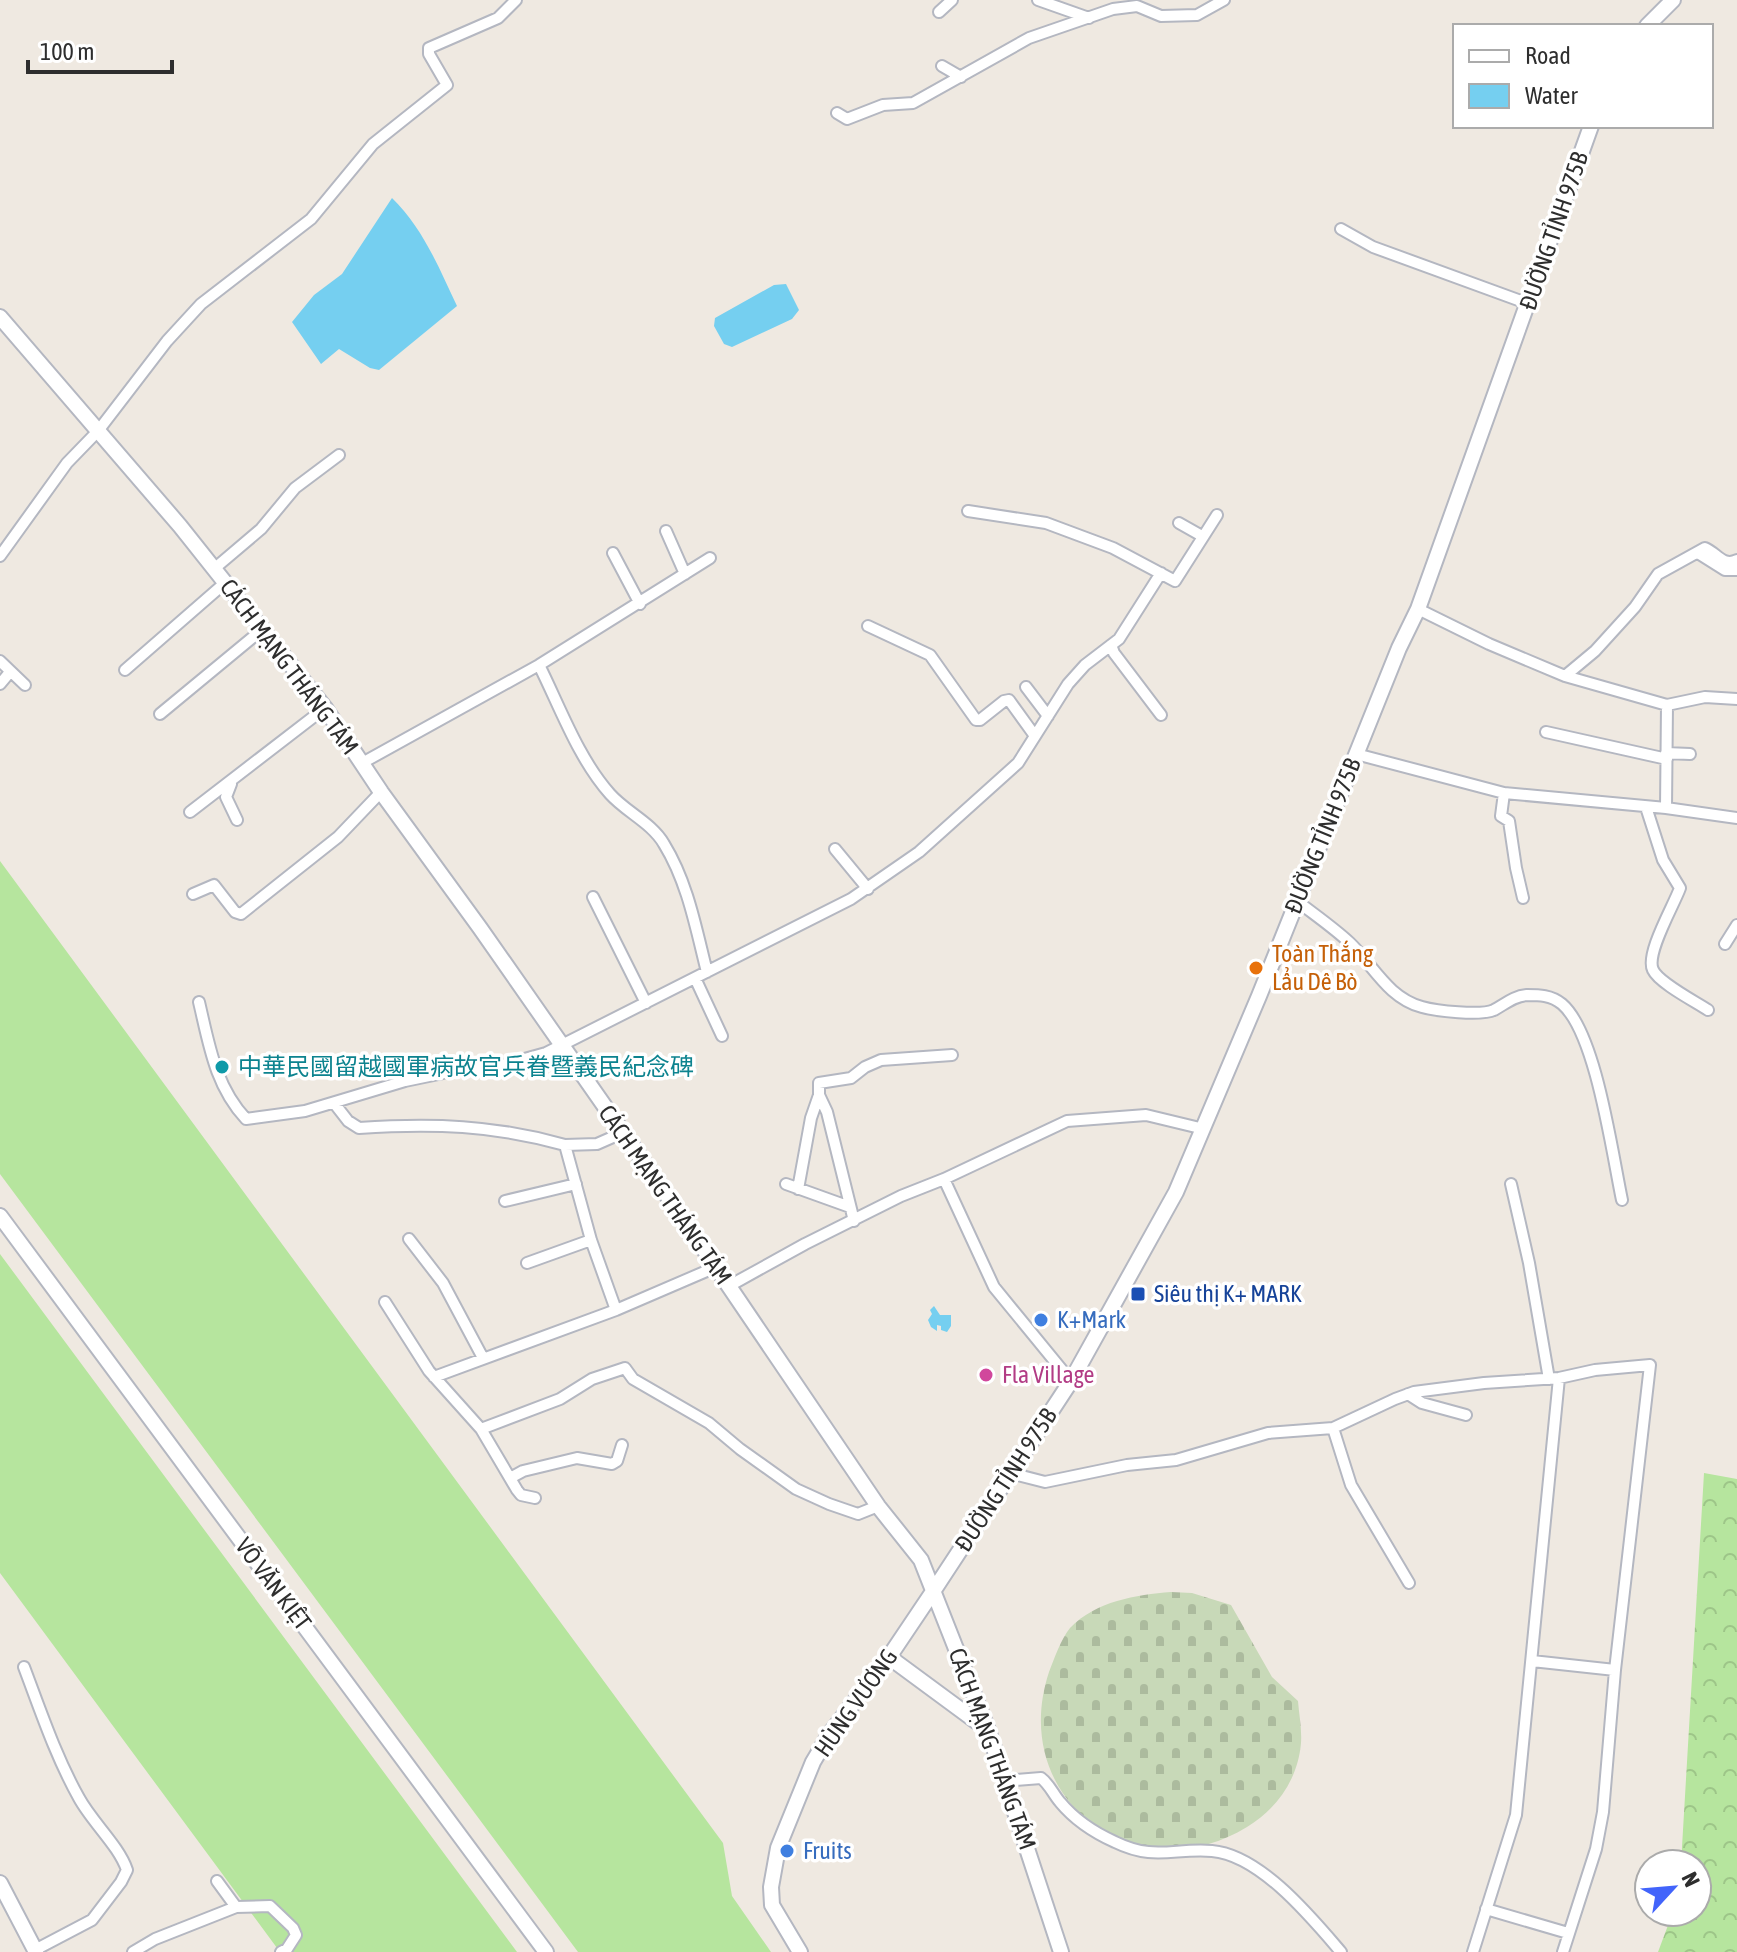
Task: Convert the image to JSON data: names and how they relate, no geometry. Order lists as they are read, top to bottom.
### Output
{
  "streets": {
    "street": [
      "ĐƯỜNG TỈNH 975B",
      "CÁCH MẠNG THÁNG TÁM",
      "VÕ VĂN KIỆT",
      "HÙNG VƯƠNG"
    ]
  },
  "crossings": [
    ["ĐƯỜNG TỈNH 975B", "CÁCH MẠNG THÁNG TÁM"],
    ["ĐƯỜNG TỈNH 975B", "HÙNG VƯƠNG"],
    ["CÁCH MẠNG THÁNG TÁM", "HÙNG VƯƠNG"]
  ],
  "places": {
    "other": [
      "Toàn Thắng Lẩu Dê Bò",
      "中華民國留越國軍病故官兵眷暨義民紀念碑",
      "K+Mark",
      "Fla Village",
      "Fruits"
    ],
    "transit": ["Siêu thị K+ MARK"]
  },
  "legend": ["Road", "Water"],
  "scale_bar": "100 m",
  "north": "top right"
}
